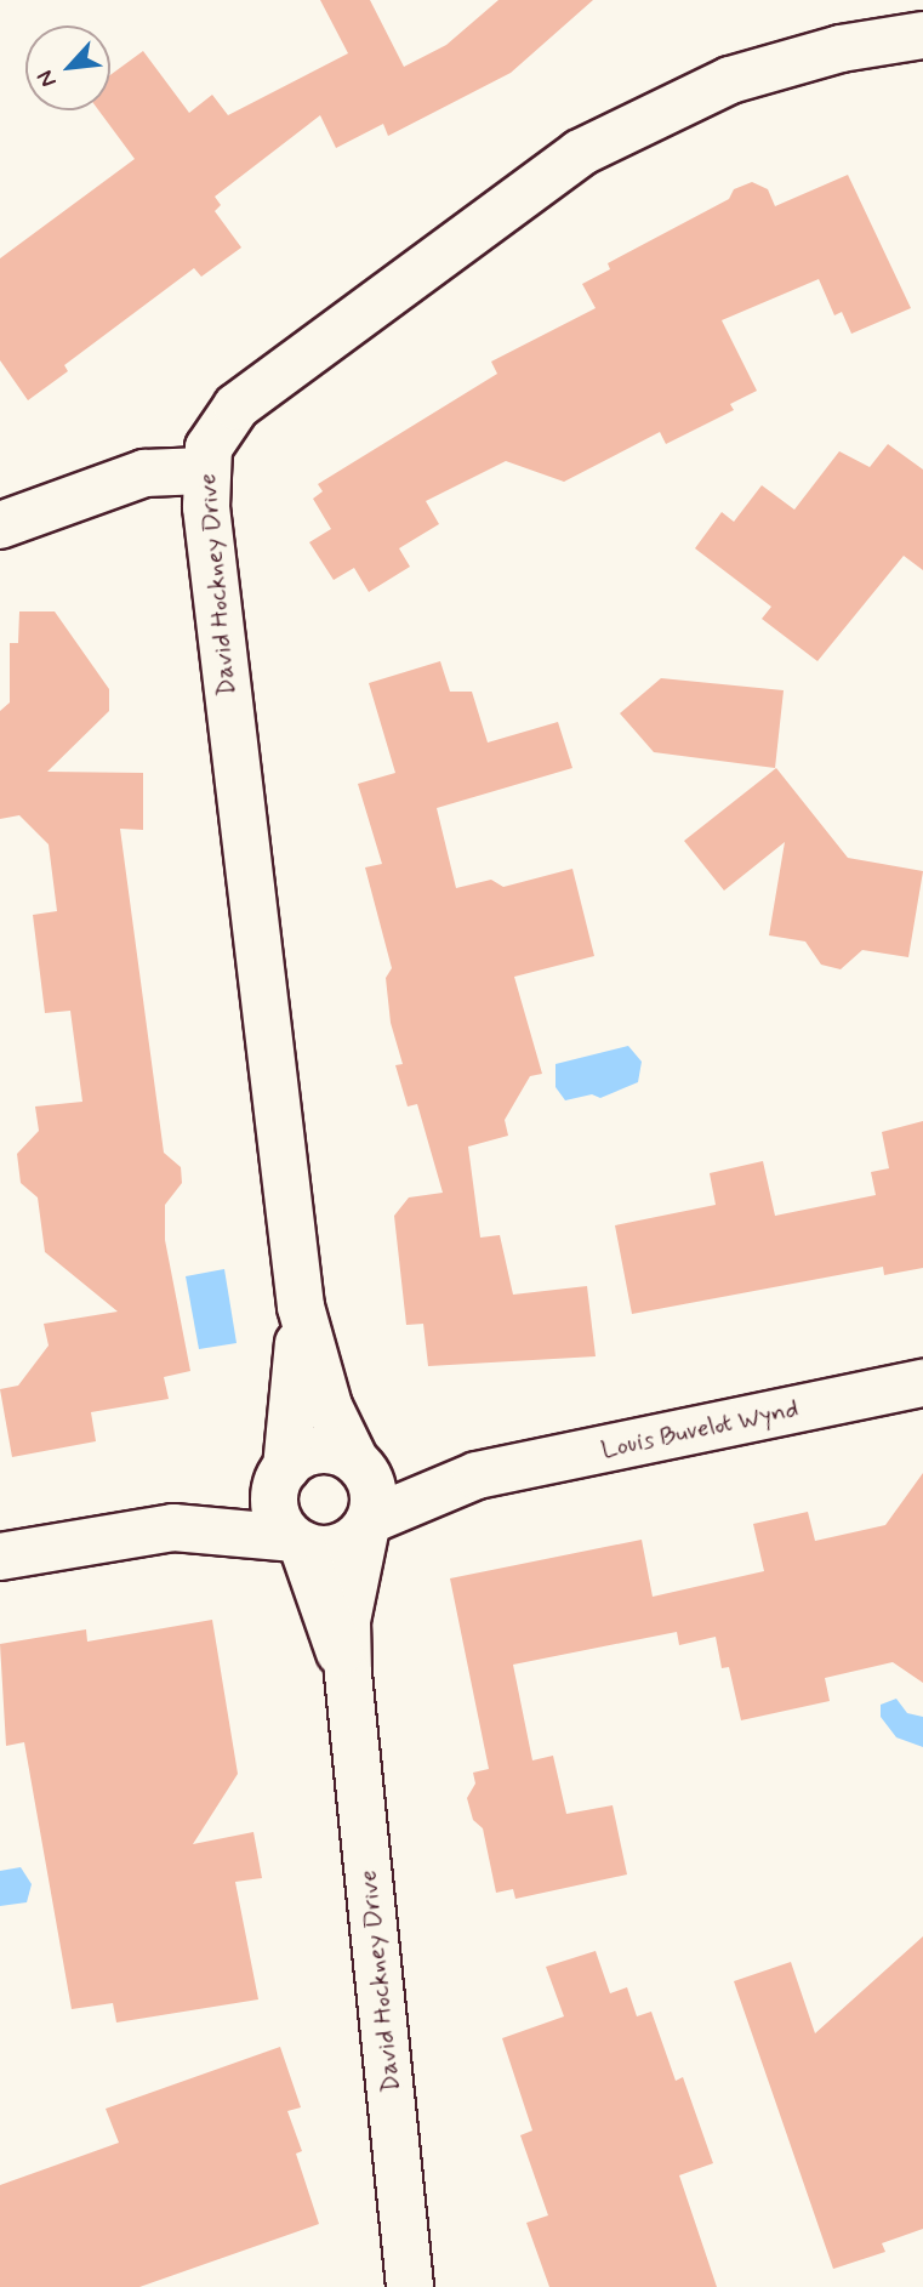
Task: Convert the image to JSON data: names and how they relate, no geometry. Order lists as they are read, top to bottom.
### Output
{
  "streets": {
    "street": ["David Hockney Drive", "Louis Buvelot Wynd"]
  },
  "crossings": [
    ["David Hockney Drive", "Louis Buvelot Wynd"]
  ],
  "north": "bottom left"
}
